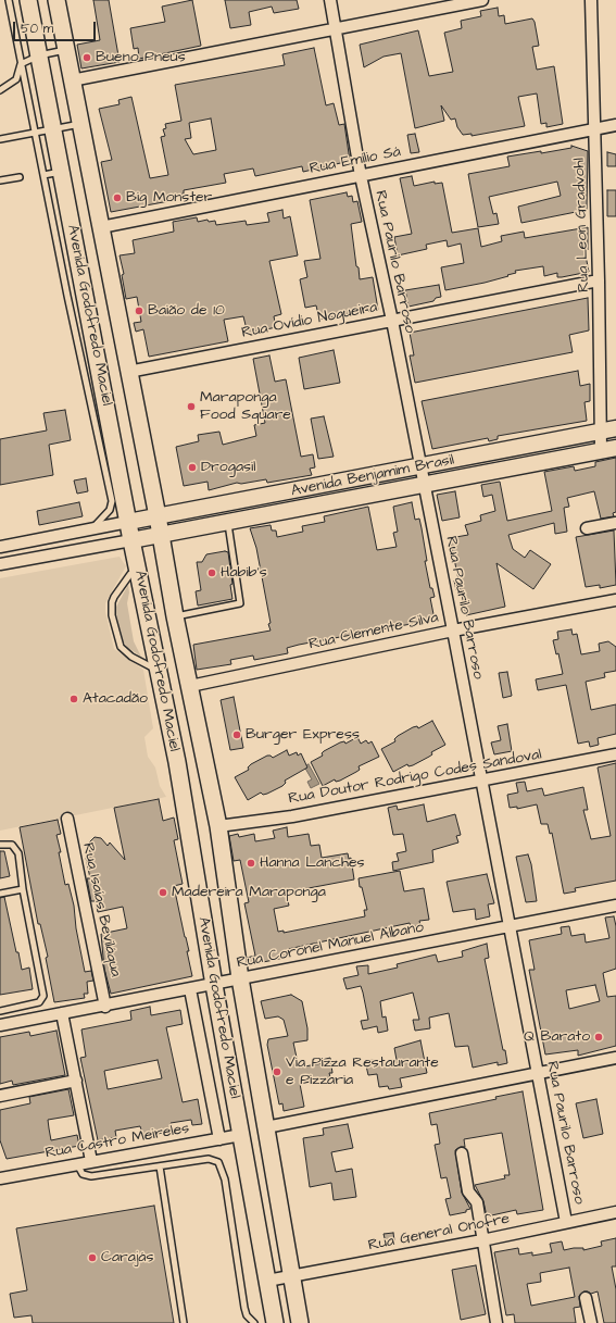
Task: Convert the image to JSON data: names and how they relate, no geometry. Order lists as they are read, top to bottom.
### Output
{
  "streets": {
    "main road": ["Avenida Godofredo Maciel", "Avenida Benjamim Brasil"],
    "street": [
      "Rua Emílio Sá",
      "Rua Leon Gradvohl",
      "Rua Paurilo Barroso",
      "Rua Ovídio Nogueira",
      "Rua Clemente Silva",
      "Rua Doutor Rodrigo Codes Sandoval",
      "Rua Isaías Beviláqua",
      "Rua Coronel Manuel Albano",
      "Rua Castro Meireles",
      "Rua General Onofre"
    ]
  },
  "crossings": [
    ["Rua Emílio Sá", "Rua Leon Gradvohl"],
    ["Rua Emílio Sá", "Rua Paurilo Barroso"],
    ["Rua Emílio Sá", "Avenida Godofredo Maciel"],
    ["Rua Leon Gradvohl", "Rua Ovídio Nogueira"],
    ["Rua Leon Gradvohl", "Avenida Benjamim Brasil"],
    ["Rua Paurilo Barroso", "Rua Ovídio Nogueira"],
    ["Rua Paurilo Barroso", "Avenida Benjamim Brasil"],
    ["Rua Paurilo Barroso", "Rua Clemente Silva"],
    ["Rua Paurilo Barroso", "Rua Doutor Rodrigo Codes Sandoval"],
    ["Rua Paurilo Barroso", "Rua Coronel Manuel Albano"],
    ["Rua Paurilo Barroso", "Rua General Onofre"],
    ["Avenida Godofredo Maciel", "Rua Ovídio Nogueira"],
    ["Avenida Godofredo Maciel", "Avenida Benjamim Brasil"],
    ["Avenida Godofredo Maciel", "Rua Clemente Silva"],
    ["Avenida Godofredo Maciel", "Rua Doutor Rodrigo Codes Sandoval"],
    ["Avenida Godofredo Maciel", "Rua Coronel Manuel Albano"],
    ["Avenida Godofredo Maciel", "Rua Castro Meireles"],
    ["Avenida Godofredo Maciel", "Rua General Onofre"],
    ["Rua Isaías Beviláqua", "Rua Coronel Manuel Albano"]
  ],
  "places": [
    "Bueno Pneus",
    "Big Monster",
    "Baião de 10",
    "Maraponga Food Square",
    "Drogasil",
    "Habib's",
    "Atacadão",
    "Burger Express",
    "Hanna Lanches",
    "Madereira Maraponga",
    "Q Barato",
    "Via Pizza Restaurante e Pizzaria",
    "Carajás"
  ],
  "scale_bar": "50 m"
}
